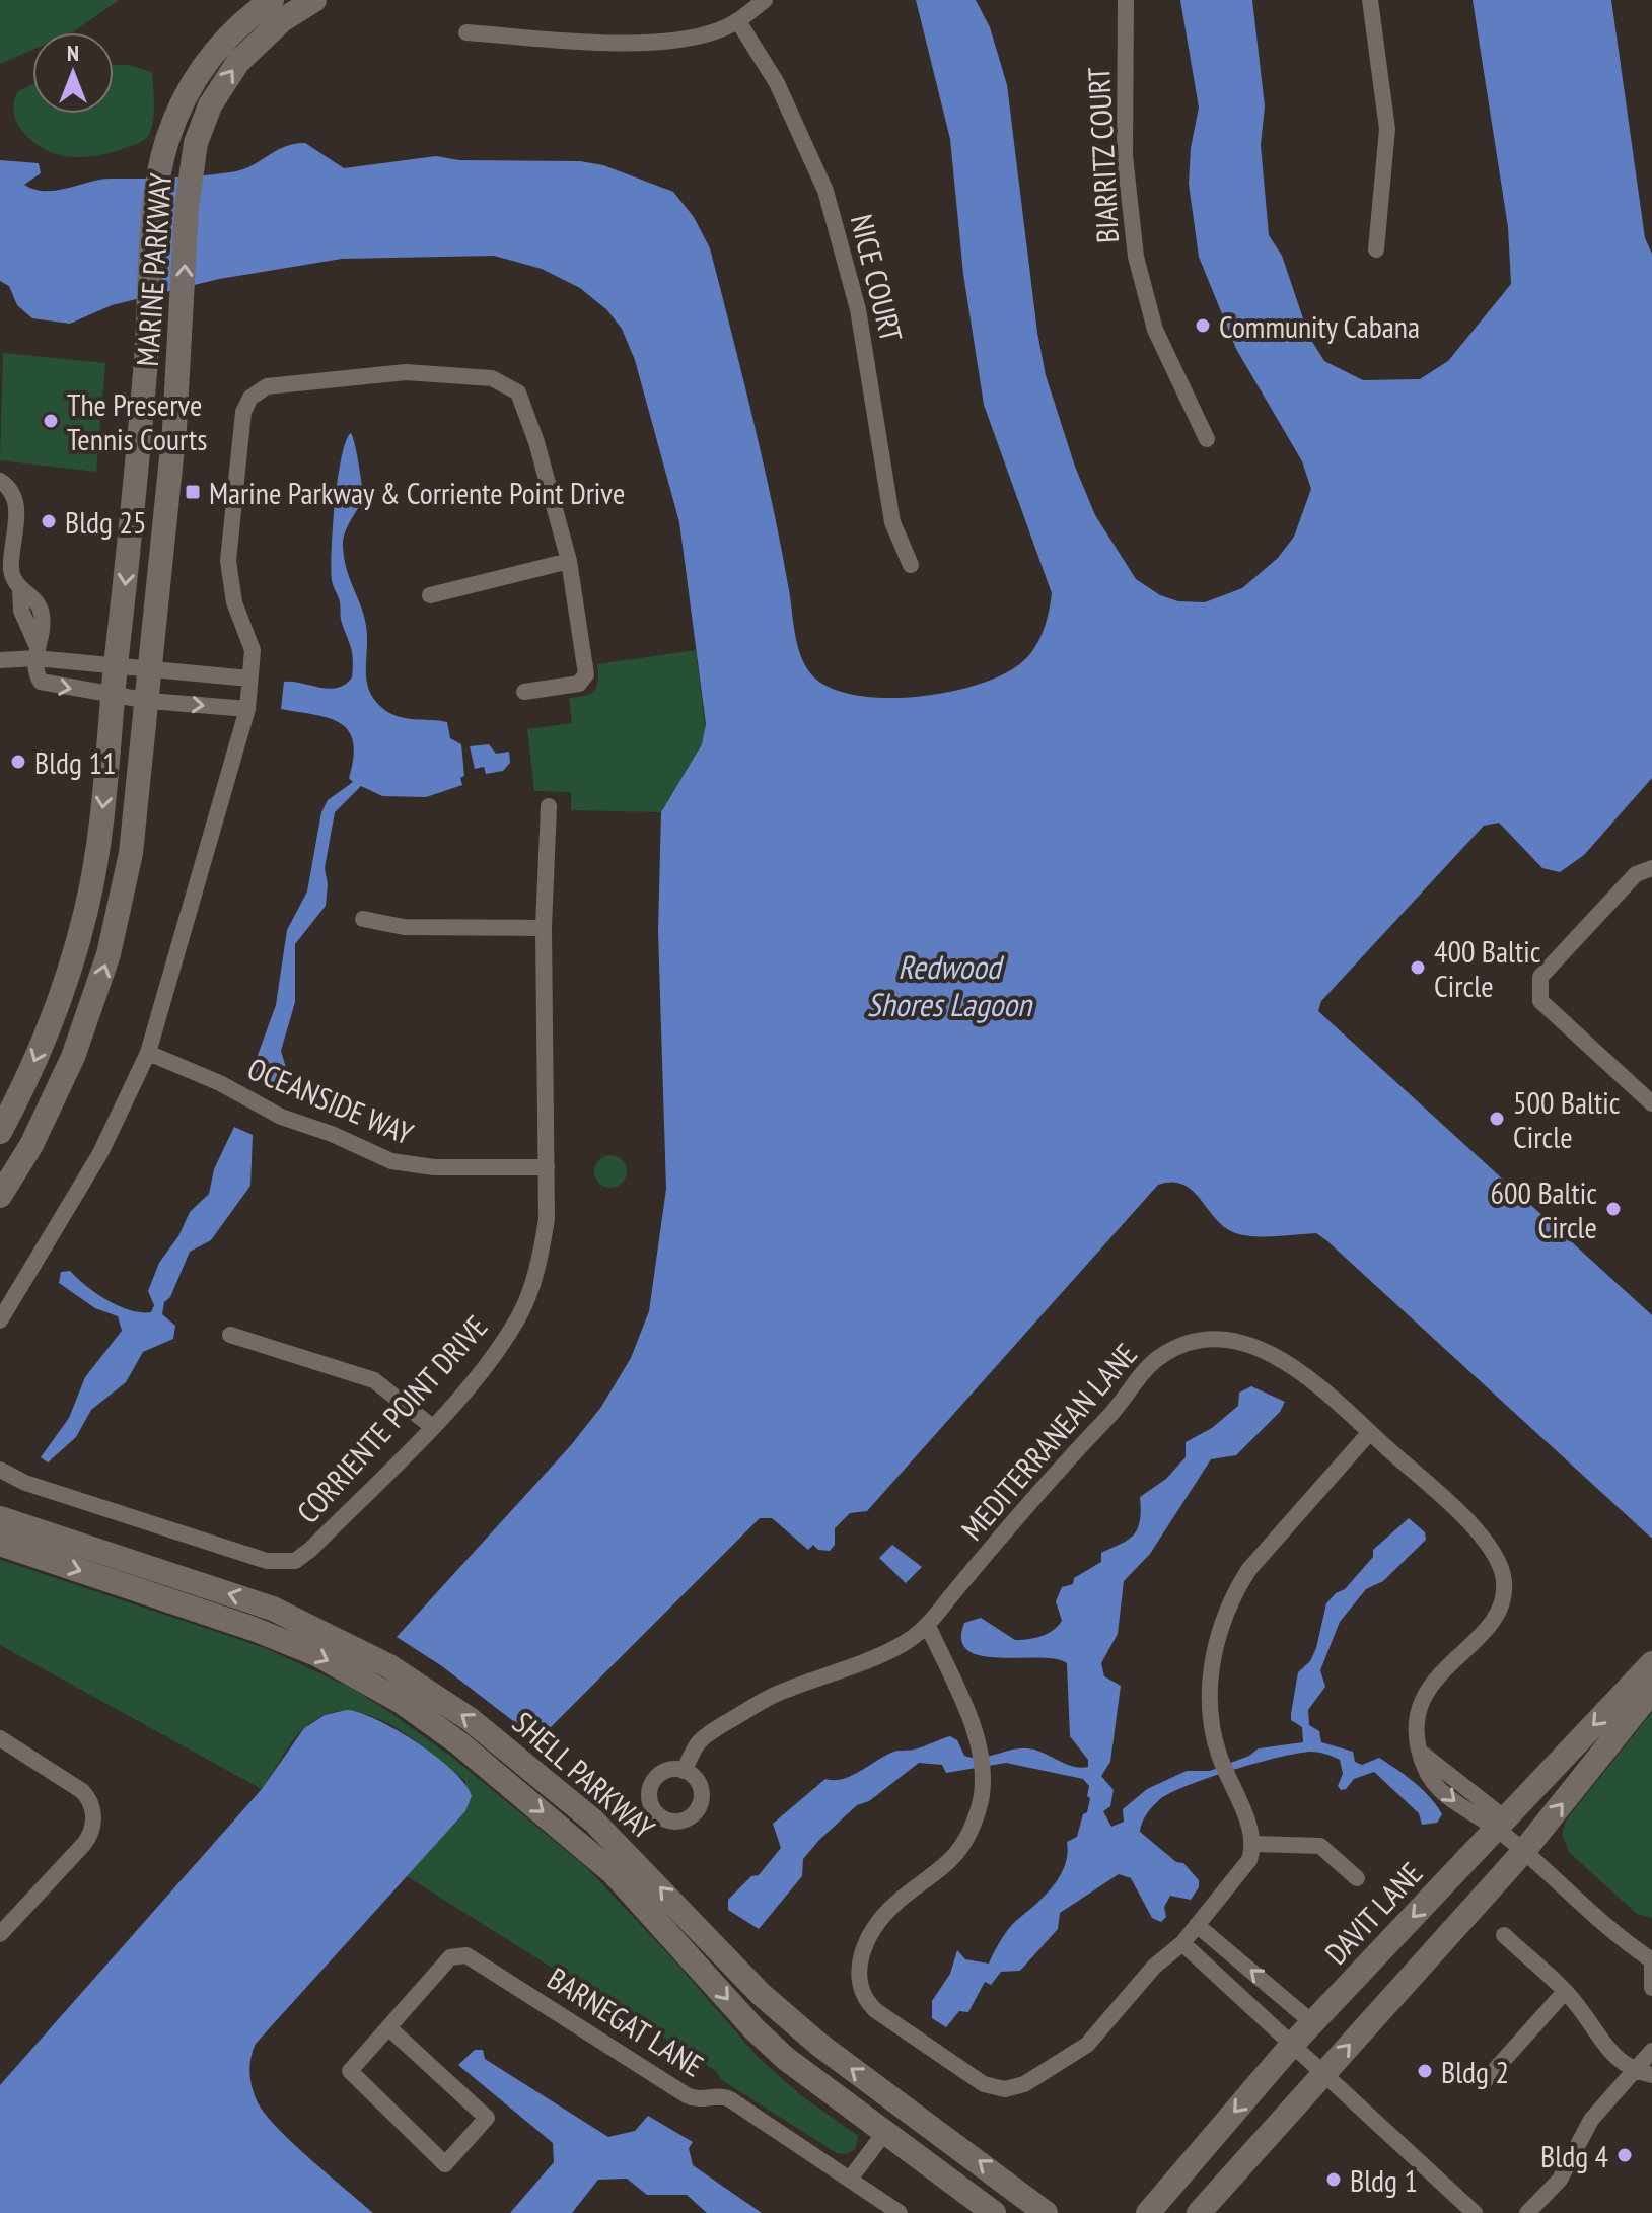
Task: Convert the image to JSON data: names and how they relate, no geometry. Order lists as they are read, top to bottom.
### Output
{
  "streets": {
    "street": [
      "BIARRITZ COURT",
      "MARINE PARKWAY",
      "NICE COURT",
      "OCEANSIDE WAY",
      "CORRIENTE POINT DRIVE",
      "MEDITERRANEAN LANE",
      "SHELL PARKWAY",
      "DAVIT LANE",
      "BARNEGAT LANE"
    ]
  },
  "crossings": [
    ["OCEANSIDE WAY", "CORRIENTE POINT DRIVE"],
    ["MEDITERRANEAN LANE", "DAVIT LANE"]
  ],
  "water": ["Redwood Shores Lagoon"],
  "places": {
    "other": [
      "Community Cabana",
      "The Preserve Tennis Courts",
      "Bldg 25",
      "Bldg 11",
      "400 Baltic Circle",
      "500 Baltic Circle",
      "600 Baltic Circle",
      "Bldg 2",
      "Bldg 4",
      "Bldg 1"
    ],
    "transit": ["Marine Parkway & Corriente Point Drive"]
  },
  "north": "top"
}
